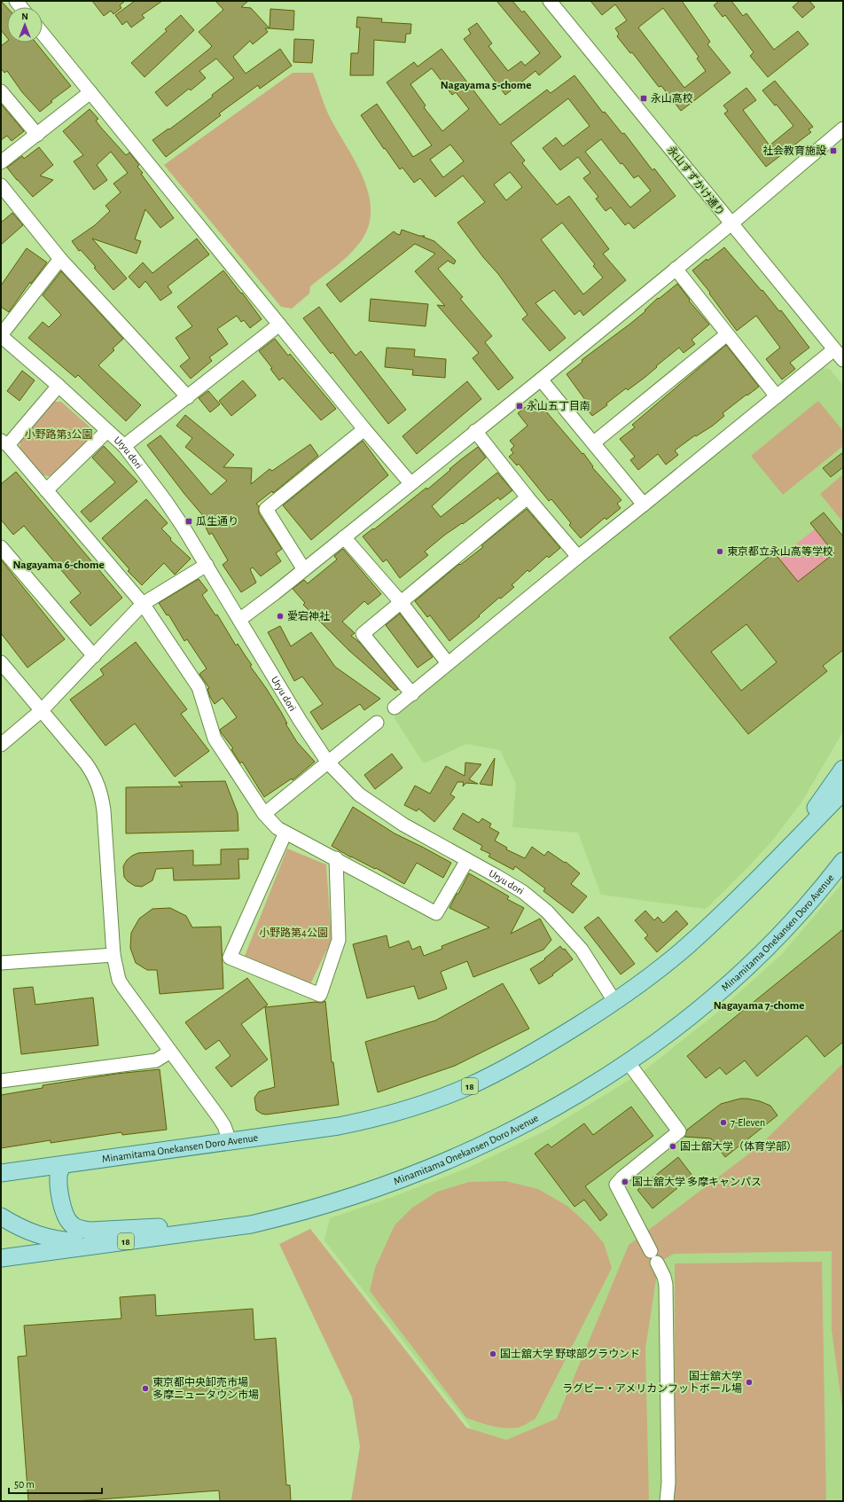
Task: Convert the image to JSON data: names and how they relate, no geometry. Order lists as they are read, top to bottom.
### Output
{
  "streets": {
    "main road": ["Minamitama Onekansen Doro Avenue", "18"],
    "street": ["永山すずかけ通り", "Uryu dori"]
  },
  "crossings": [
    ["Uryu dori", "Minamitama Onekansen Doro Avenue"]
  ],
  "districts": ["Nagayama 5-chome", "Nagayama 6-chome", "Nagayama 7-chome"],
  "parks": ["小野路第3公園", "小野路第4公園"],
  "places": {
    "transit": [
      "永山高校",
      "社会教育施設",
      "永山五丁目南",
      "瓜生通り"
    ],
    "other": [
      "東京都立永山高等学校",
      "愛宕神社",
      "7-Eleven",
      "国士舘大学（体育学部）",
      "国士舘大学 多摩キャンパス",
      "国士舘大学 野球部グラウンド",
      "国士舘大学 ラグビー・アメリカンフットボール場",
      "東京都中央卸売市場 多摩ニュータウン市場"
    ]
  },
  "scale_bar": "50 m",
  "north": "top"
}
